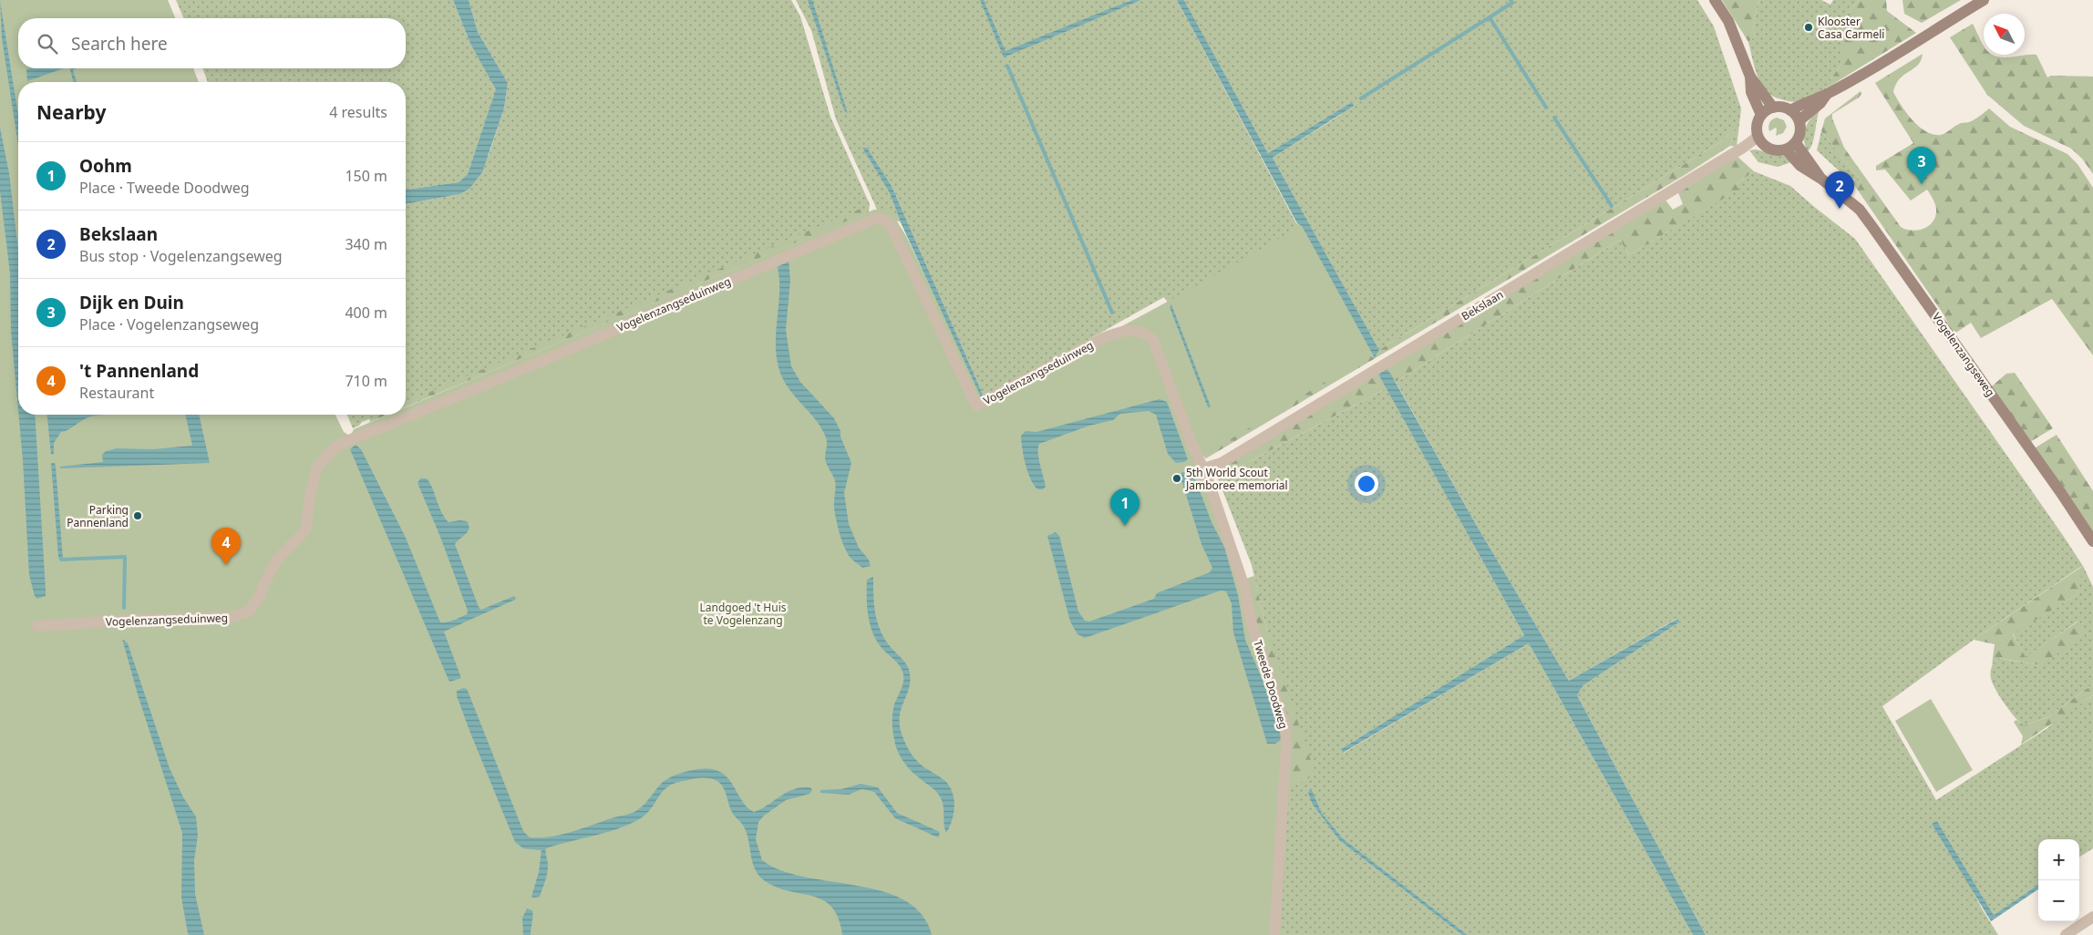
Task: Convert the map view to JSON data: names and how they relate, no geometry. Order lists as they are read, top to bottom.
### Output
{
  "streets": {
    "main road": ["Vogelenzangseweg"],
    "street": ["Vogelenzangseduinweg", "Bekslaan", "Tweede Doodweg"]
  },
  "crossings": [
    ["Vogelenzangseduinweg", "Bekslaan"],
    ["Vogelenzangseduinweg", "Tweede Doodweg"],
    ["Bekslaan", "Vogelenzangseweg"],
    ["Bekslaan", "Tweede Doodweg"]
  ],
  "parks": ["Landgoed 't Huis te Vogelenzang"],
  "places": ["Klooster Casa Carmeli", "5th World Scout Jamboree memorial", "Parking Pannenland"],
  "north": "top left",
  "page": {
    "search": "Search here",
    "heading": ["Nearby", "4 results"],
    "list": [
      {
        "mark": "1",
        "name": "Oohm",
        "note": "Place · Tweede Doodweg",
        "value": "150 m"
      },
      {
        "mark": "2",
        "name": "Bekslaan",
        "note": "Bus stop · Vogelenzangseweg",
        "value": "340 m"
      },
      {
        "mark": "3",
        "name": "Dijk en Duin",
        "note": "Place · Vogelenzangseweg",
        "value": "400 m"
      },
      {
        "mark": "4",
        "name": "'t Pannenland",
        "note": "Restaurant",
        "value": "710 m"
      }
    ],
    "pins": [
      "3",
      "2",
      "1",
      "4"
    ],
    "map_buttons": ["+", "−"]
  }
}
